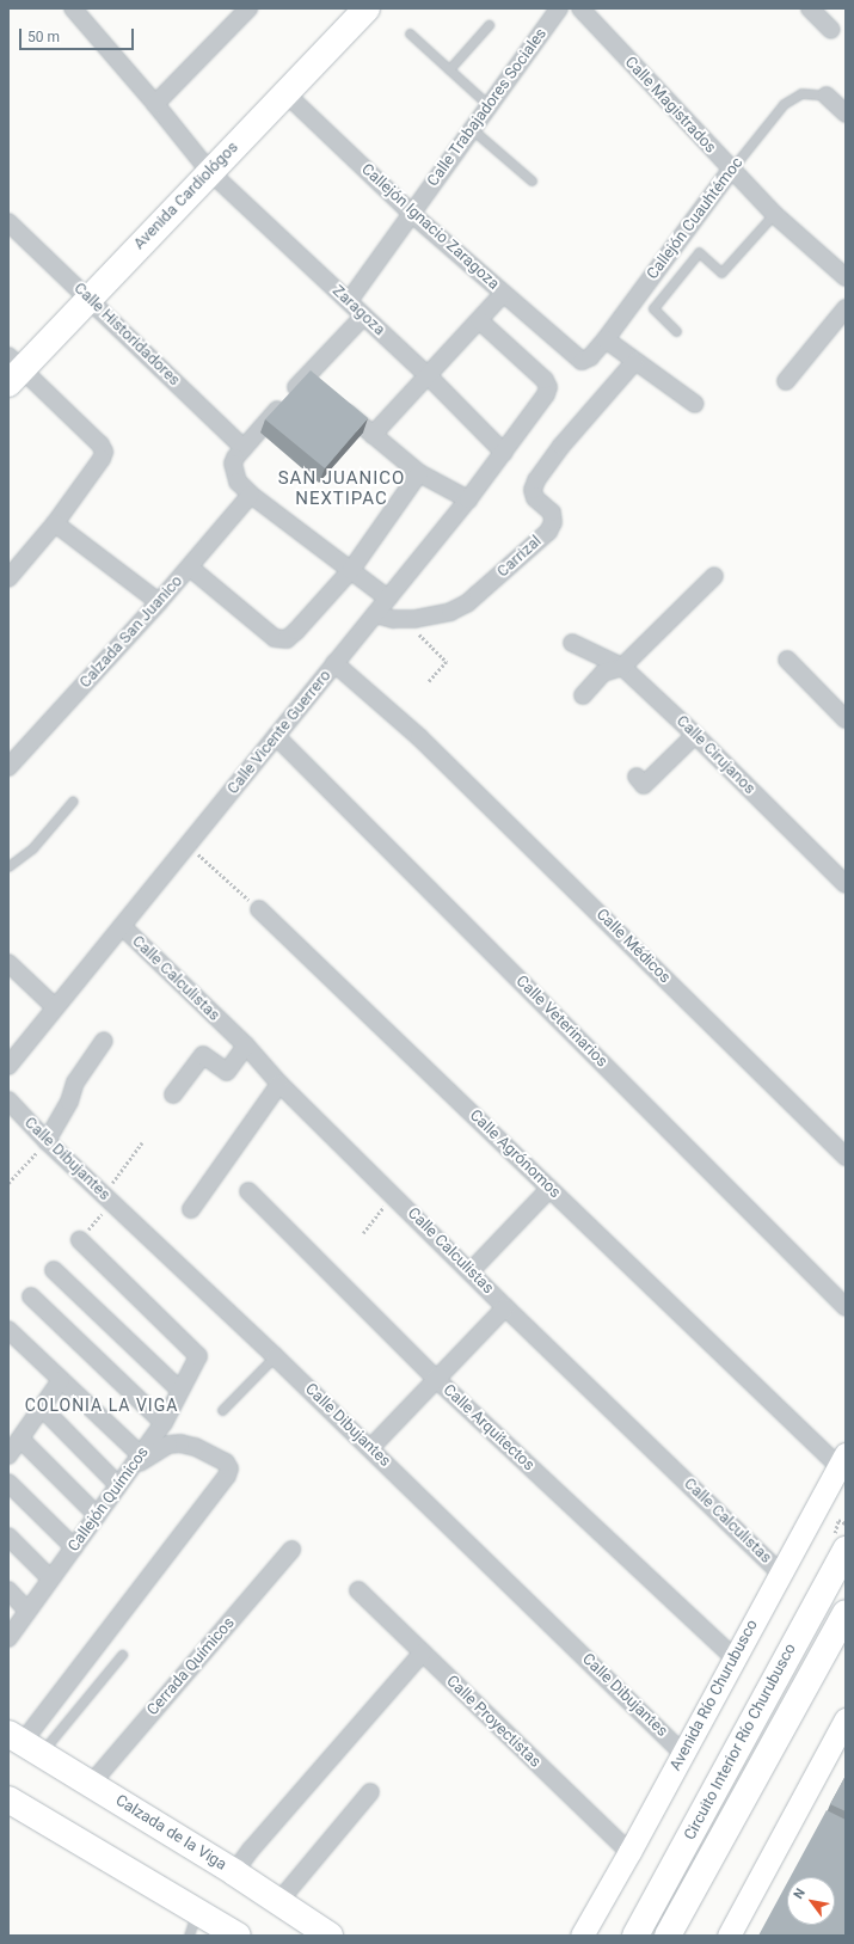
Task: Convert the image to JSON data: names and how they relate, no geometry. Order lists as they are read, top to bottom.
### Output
{
  "streets": {
    "main road": [
      "Avenida Cardiológos",
      "Avenida Río Churubusco",
      "Circuito Interior Río Churubusco",
      "Calzada de la Viga"
    ],
    "street": [
      "Calle Magistrados",
      "Calle Trabajadores Sociales",
      "Callejón Cuauhtémoc",
      "Callejón Ignacio Zaragoza",
      "Zaragoza",
      "Calle Historidadores",
      "Carrizal",
      "Calzada San Juanico",
      "Calle Vicente Guerrero",
      "Calle Cirujanos",
      "Calle Médicos",
      "Calle Calculistas",
      "Calle Veterinarios",
      "Calle Agrónomos",
      "Calle Dibujantes",
      "Calle Arquitectos",
      "Callejón Químicos",
      "Cerrada Químicos",
      "Calle Proyectistas"
    ]
  },
  "crossings": [
    ["Calle Magistrados", "Callejón Cuauhtémoc"],
    ["Calle Trabajadores Sociales", "Callejón Ignacio Zaragoza"],
    ["Calle Trabajadores Sociales", "Zaragoza"],
    ["Avenida Cardiológos", "Callejón Ignacio Zaragoza"],
    ["Avenida Cardiológos", "Zaragoza"],
    ["Avenida Cardiológos", "Calle Historidadores"],
    ["Callejón Cuauhtémoc", "Callejón Ignacio Zaragoza"],
    ["Zaragoza", "Calle Vicente Guerrero"],
    ["Carrizal", "Calle Vicente Guerrero"],
    ["Calle Vicente Guerrero", "Calle Médicos"],
    ["Calle Vicente Guerrero", "Calle Calculistas"],
    ["Calle Vicente Guerrero", "Calle Veterinarios"],
    ["Calle Calculistas", "Avenida Río Churubusco"],
    ["Calle Agrónomos", "Avenida Río Churubusco"],
    ["Calle Dibujantes", "Avenida Río Churubusco"],
    ["Calle Arquitectos", "Avenida Río Churubusco"],
    ["Cerrada Químicos", "Calzada de la Viga"],
    ["Avenida Río Churubusco", "Calle Proyectistas"]
  ],
  "districts": ["SAN JUANICO NEXTIPAC", "COLONIA LA VIGA"],
  "scale_bar": "50 m",
  "north": "top left"
}
